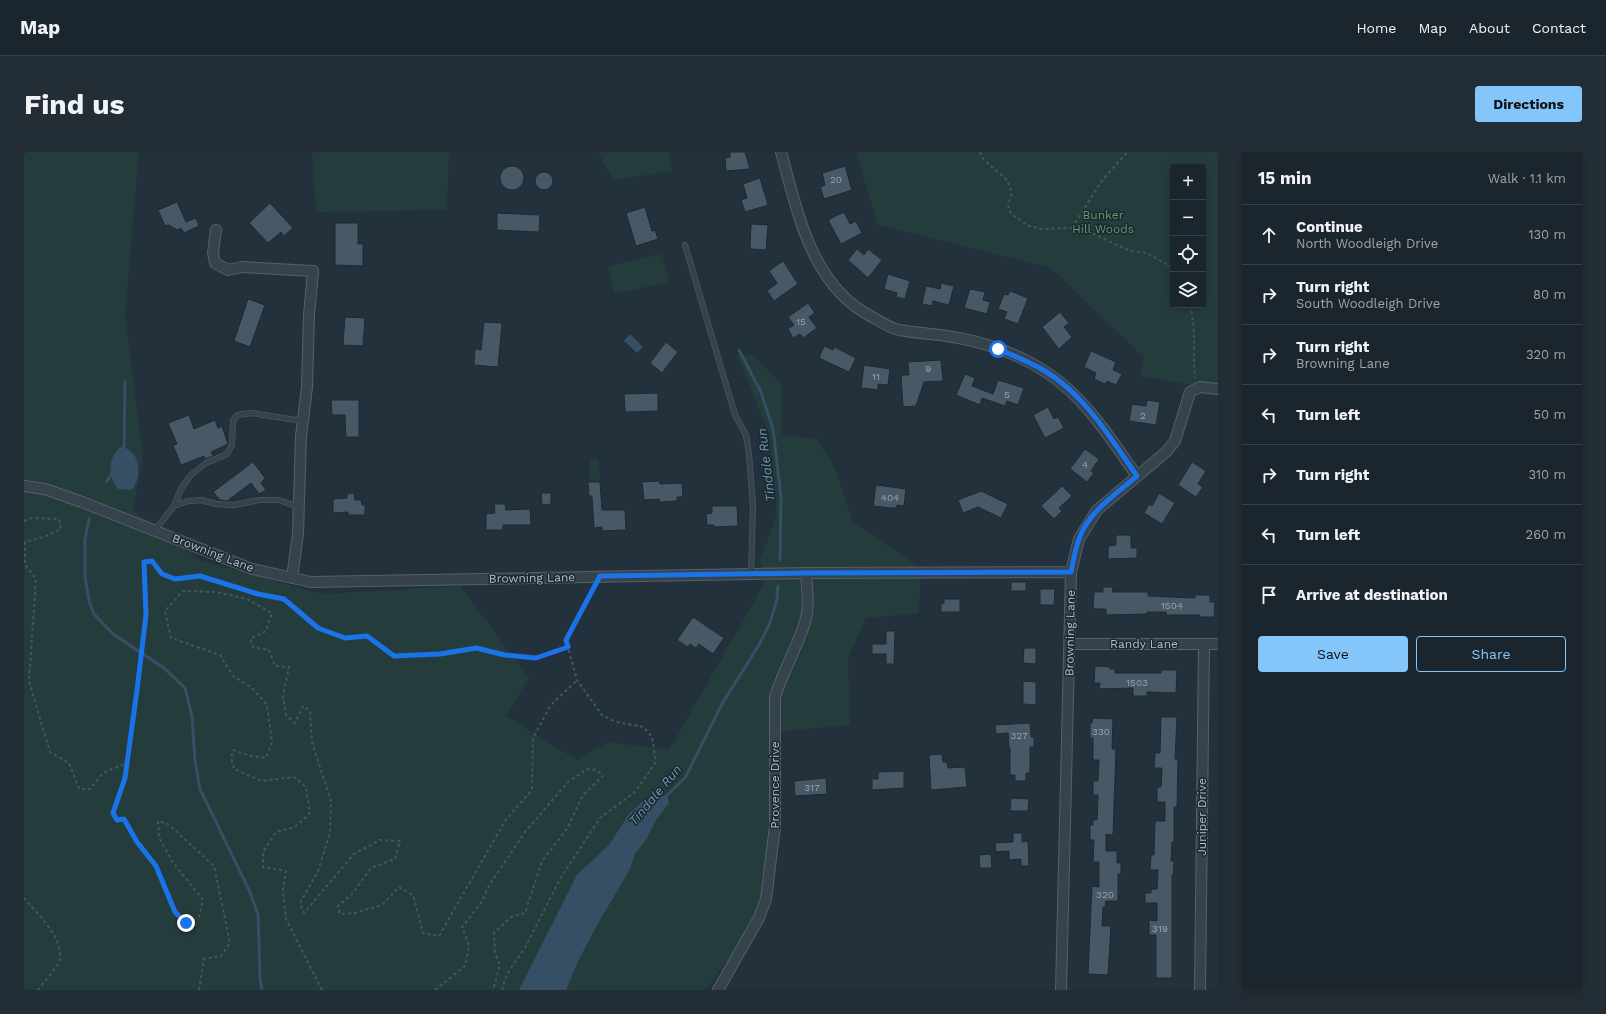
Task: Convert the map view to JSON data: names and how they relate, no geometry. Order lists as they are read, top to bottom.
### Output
{
  "streets": {
    "street": [
      "Browning Lane",
      "Randy Lane",
      "Provence Drive",
      "Juniper Drive"
    ]
  },
  "crossings": [
    ["Browning Lane", "Randy Lane"],
    ["Browning Lane", "Provence Drive"],
    ["Randy Lane", "Juniper Drive"]
  ],
  "water": ["Tindale Run"],
  "parks": ["Bunker Hill Woods"],
  "house_numbers": [
    "20",
    "15",
    "9",
    "11",
    "5",
    "2",
    "4",
    "404",
    "1504",
    "1503",
    "330",
    "327",
    "317",
    "320",
    "319"
  ],
  "page": {
    "header": "Map",
    "nav": [
      "Home",
      "Map",
      "About",
      "Contact"
    ],
    "buttons": [
      "Directions",
      ["Save", "Share"]
    ],
    "title": "Find us",
    "heading": ["15 min", "Walk · 1.1 km"],
    "map_buttons": ["+", "−"],
    "list": [
      ["Continue", "North Woodleigh Drive", "130 m"],
      ["Turn right", "South Woodleigh Drive", "80 m"],
      ["Turn right", "Browning Lane", "320 m"],
      ["Turn left", "50 m"],
      ["Turn right", "310 m"],
      ["Turn left", "260 m"],
      "Arrive at destination"
    ]
  }
}
